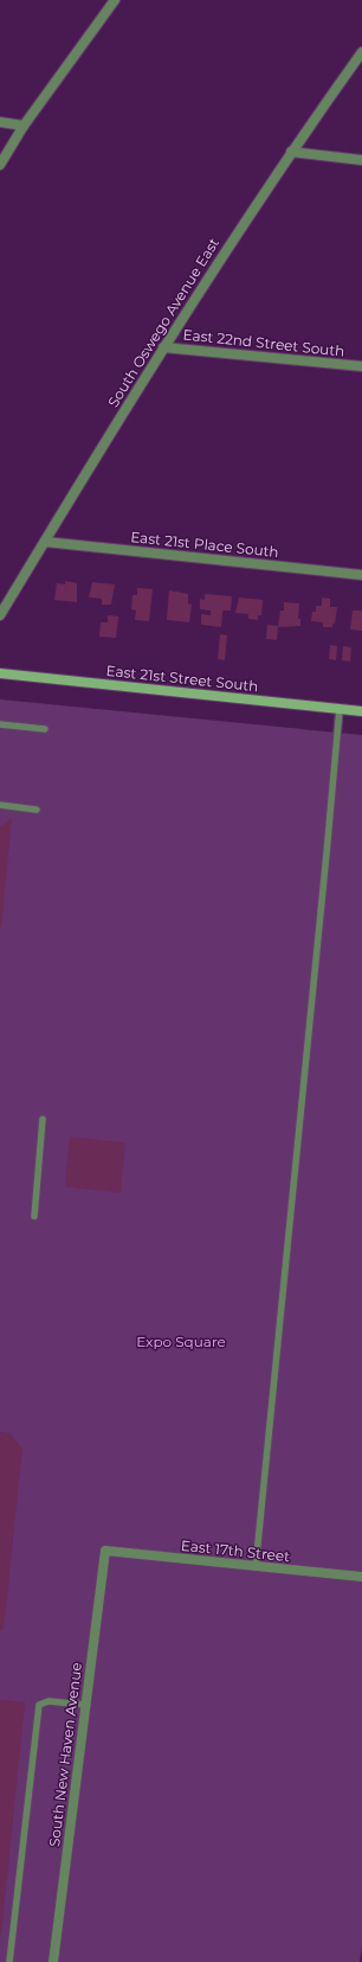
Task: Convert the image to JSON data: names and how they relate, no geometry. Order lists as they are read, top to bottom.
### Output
{
  "streets": {
    "main road": ["East 21st Street South"],
    "street": [
      "South Oswego Avenue East",
      "East 22nd Street South",
      "East 21st Place South",
      "East 17th Street",
      "South New Haven Avenue"
    ]
  },
  "crossings": [
    ["South Oswego Avenue East", "East 22nd Street South"],
    ["South Oswego Avenue East", "East 21st Place South"],
    ["East 17th Street", "South New Haven Avenue"]
  ],
  "parks": ["Expo Square"]
}
